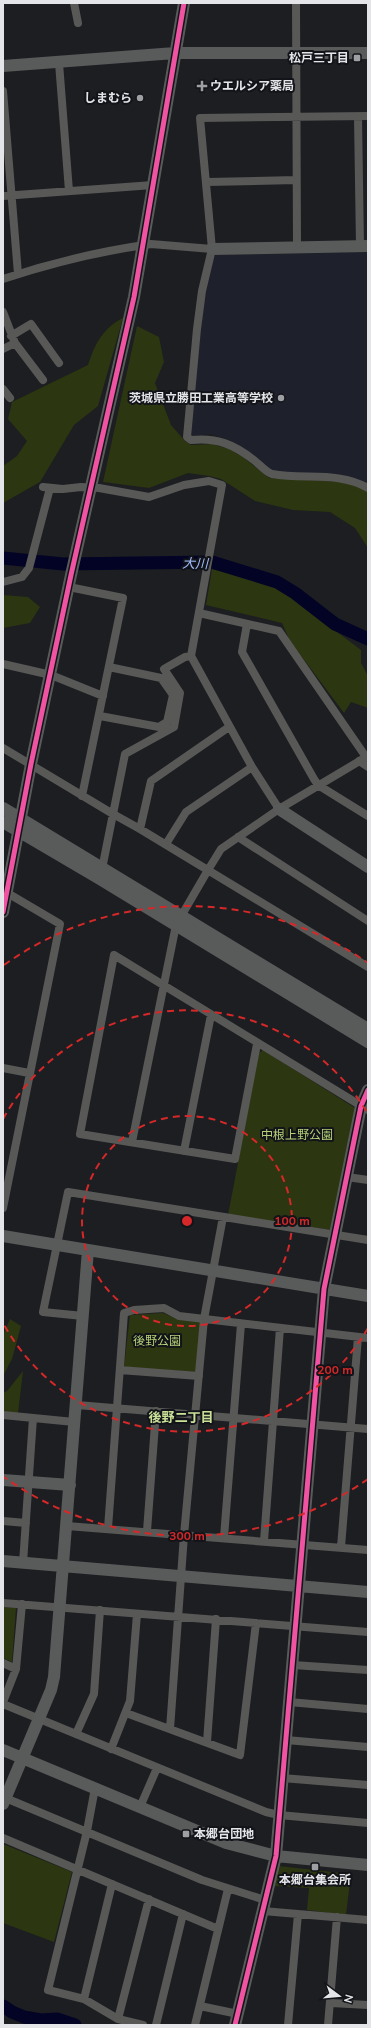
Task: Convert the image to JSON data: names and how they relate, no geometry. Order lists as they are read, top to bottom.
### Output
{
  "districts": ["後野二丁目"],
  "water": ["大川"],
  "parks": ["中根上野公園", "後野公園"],
  "places": {
    "transit": ["松戸三丁目", "本郷台団地", "本郷台集会所"],
    "health": ["ウエルシア薬局"],
    "other": ["しまむら", "茨城県立勝田工業高等学校"]
  },
  "north": "right",
  "rings": ["100 m", "200 m", "300 m"]
}
